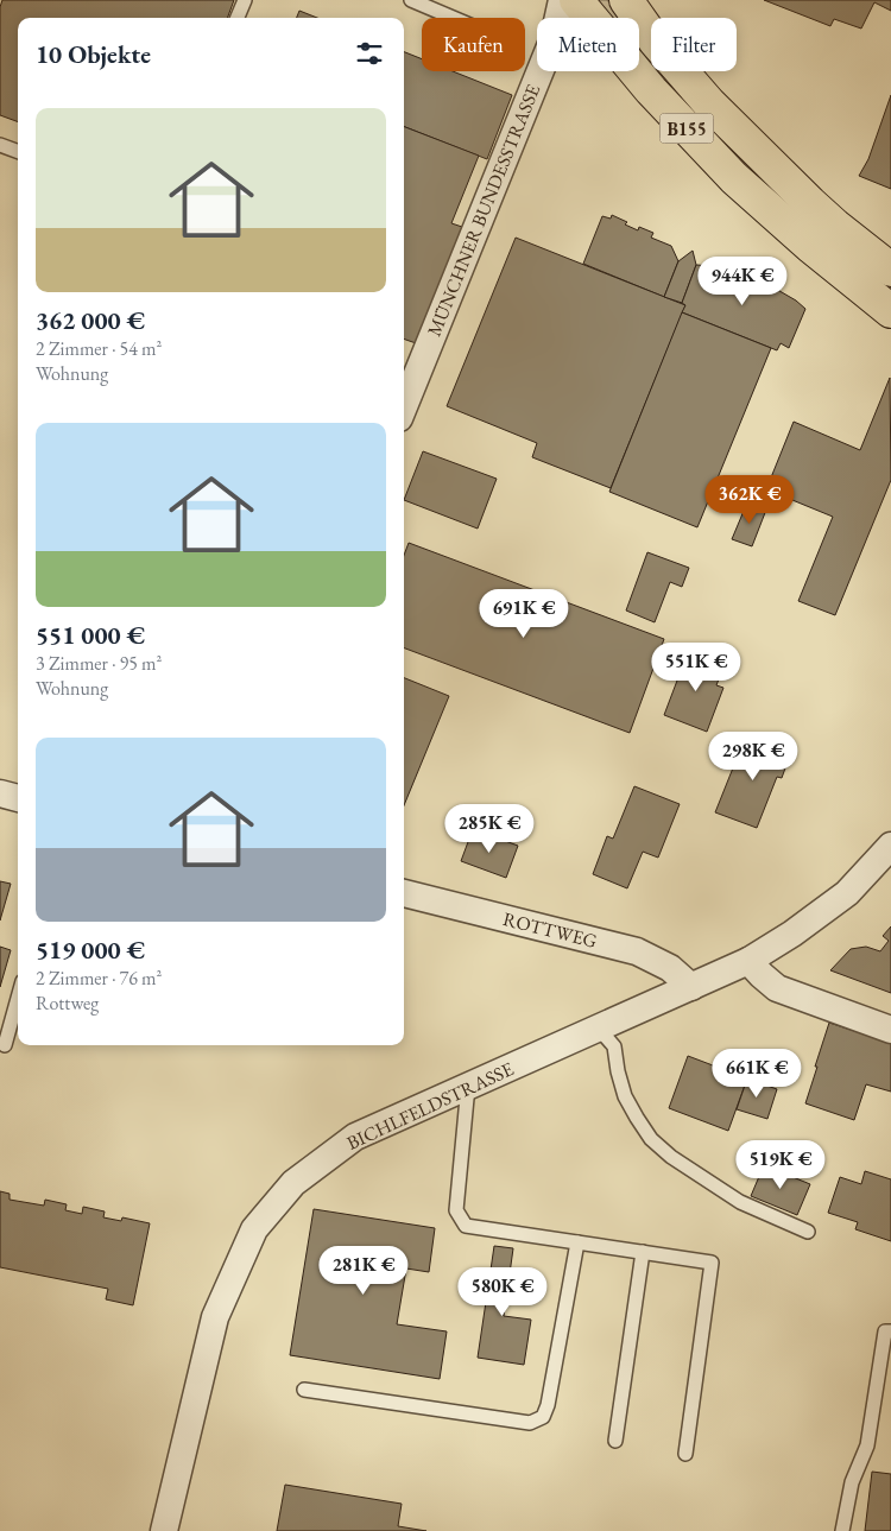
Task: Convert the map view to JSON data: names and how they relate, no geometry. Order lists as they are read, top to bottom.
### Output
{
  "streets": {
    "main road": ["B155"],
    "street": ["MÜNCHNER BUNDESSTRASSE", "ROTTWEG", "BICHLFELDSTRASSE"]
  },
  "crossings": [
    ["ROTTWEG", "BICHLFELDSTRASSE"]
  ],
  "page": {
    "chip": ["Kaufen", "Mieten", "Filter"],
    "heading": "10 Objekte",
    "list": [
      {
        "name": "362 000 €",
        "note": "2 Zimmer · 54 m² · Wohnung"
      },
      {
        "name": "551 000 €",
        "note": "3 Zimmer · 95 m² · Wohnung"
      },
      {
        "name": "519 000 €",
        "note": "2 Zimmer · 76 m² · Rottweg"
      }
    ],
    "price": [
      "944K €",
      "362K €",
      "691K €",
      "551K €",
      "298K €",
      "285K €",
      "661K €",
      "519K €",
      "281K €",
      "580K €"
    ]
  }
}
